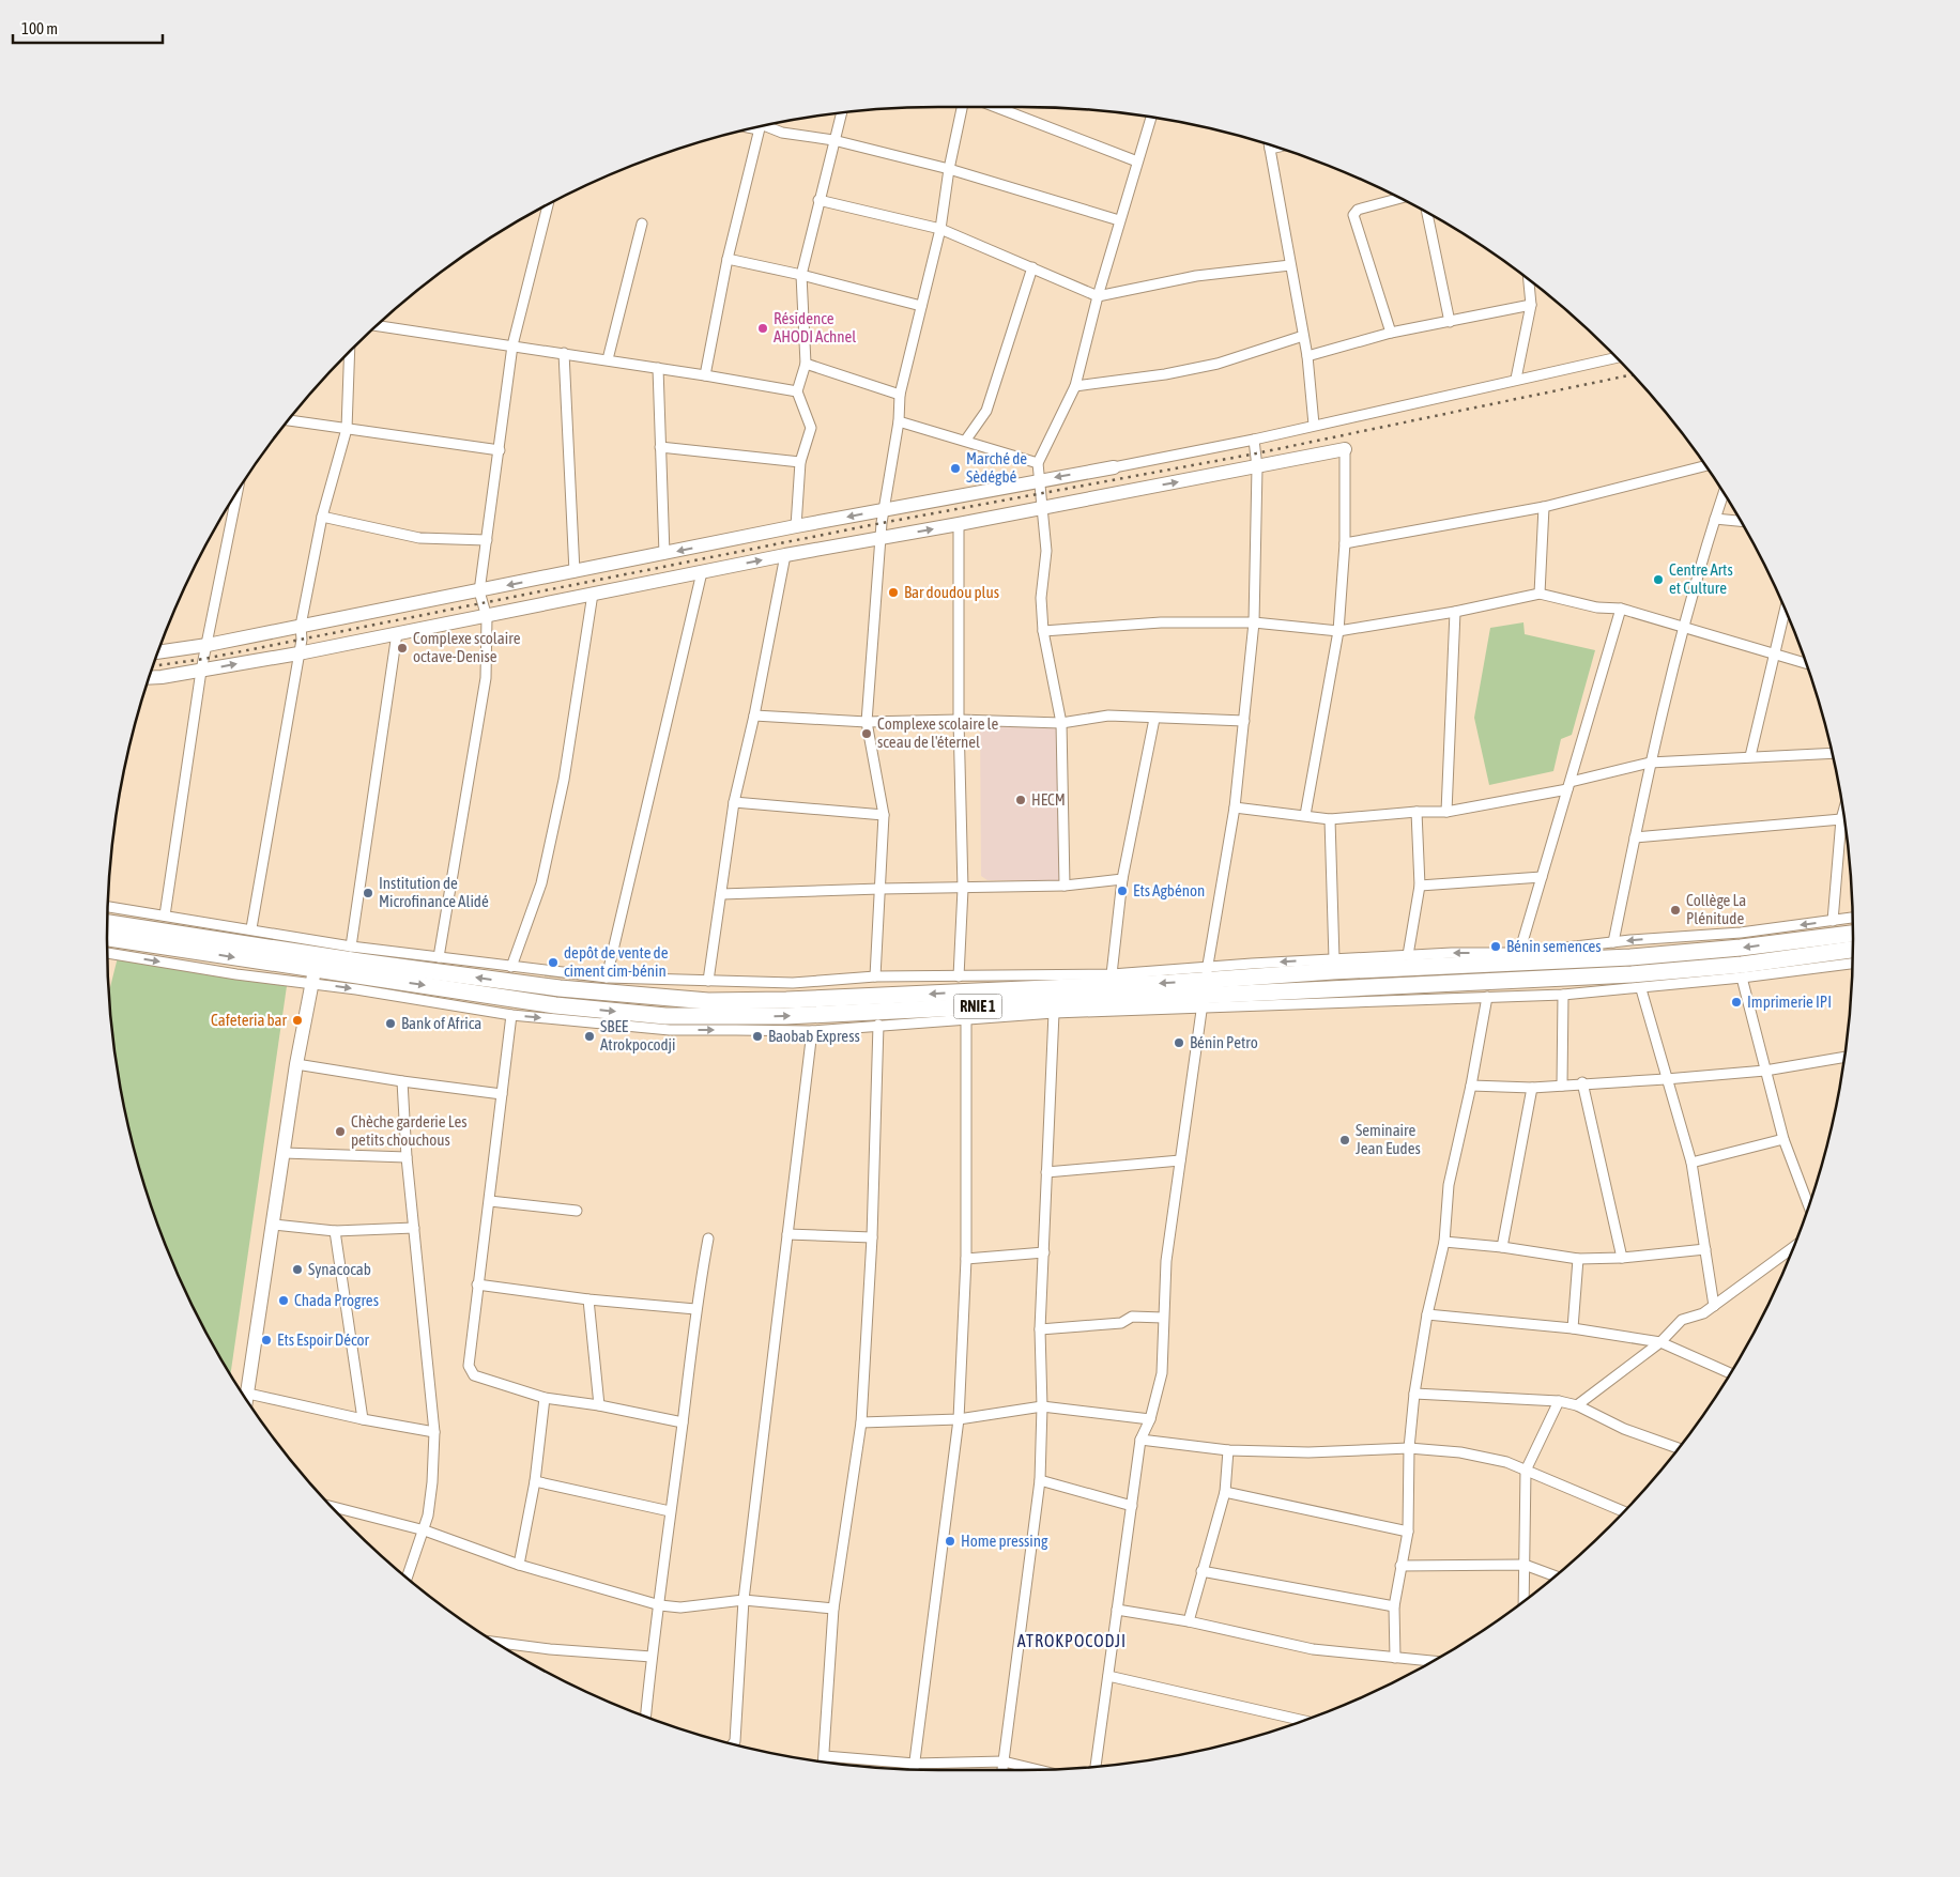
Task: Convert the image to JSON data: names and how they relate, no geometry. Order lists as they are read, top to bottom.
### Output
{
  "streets": {
    "highway": ["RNIE 1"]
  },
  "districts": ["ATROKPOCODJI"],
  "places": [
    "Résidence AHODI Achnel",
    "Marché de Sèdégbé",
    "Centre Arts et Culture",
    "Bar doudou plus",
    "Complexe scolaire octave-Denise",
    "Complexe scolaire le sceau de l'éternel",
    "HECM",
    "Ets Agbénon",
    "Institution de Microfinance Alidé",
    "Collège La Plénitude",
    "Bénin semences",
    "depôt de vente de ciment cim-bénin",
    "Imprimerie IPI",
    "Cafeteria bar",
    "Bank of Africa",
    "SBEE Atrokpocodji",
    "Baobab Express",
    "Bénin Petro",
    "Chèche garderie Les petits chouchous",
    "Seminaire Jean Eudes",
    "Synacocab",
    "Chada Progres",
    "Ets Espoir Décor",
    "Home pressing"
  ],
  "scale_bar": "100 m"
}
